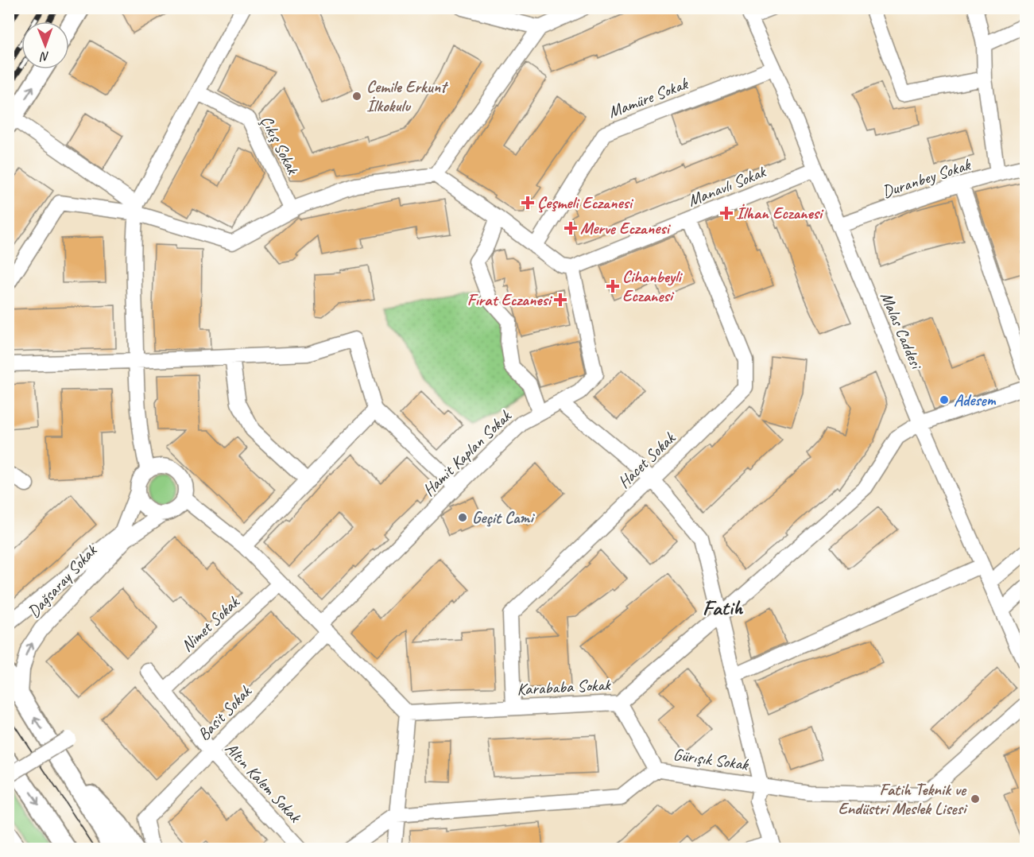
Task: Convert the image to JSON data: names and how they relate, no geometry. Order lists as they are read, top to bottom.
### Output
{
  "streets": {
    "street": [
      "Mamüre Sokak",
      "Çıkış Sokak",
      "Duranbey Sokak",
      "Manavlı Sokak",
      "Malas Caddesi",
      "Hamit Kaplan Sokak",
      "Hacet Sokak",
      "Dağsaray Sokak",
      "Nimet Sokak",
      "Karababa Sokak",
      "Basit Sokak",
      "Gürışık Sokak",
      "Altın Kalem Sokak"
    ]
  },
  "crossings": [
    ["Mamüre Sokak", "Malas Caddesi"],
    ["Duranbey Sokak", "Malas Caddesi"],
    ["Manavlı Sokak", "Malas Caddesi"],
    ["Manavlı Sokak", "Hamit Kaplan Sokak"],
    ["Manavlı Sokak", "Hacet Sokak"],
    ["Malas Caddesi", "Karababa Sokak"],
    ["Hamit Kaplan Sokak", "Basit Sokak"],
    ["Hacet Sokak", "Karababa Sokak"],
    ["Nimet Sokak", "Altın Kalem Sokak"],
    ["Basit Sokak", "Altın Kalem Sokak"]
  ],
  "districts": ["Fatih"],
  "places": {
    "other": [
      "Cemile Erkunt İlkokulu",
      "Adesem",
      "Geçit Cami",
      "Fatih Teknik ve Endüstri Meslek Lisesi"
    ],
    "health": [
      "Çeşmeli Eczanesi",
      "İlhan Eczanesi",
      "Merve Eczanesi",
      "Cihanbeyli Eczanesi",
      "Fırat Eczanesi"
    ]
  },
  "north": "bottom"
}
